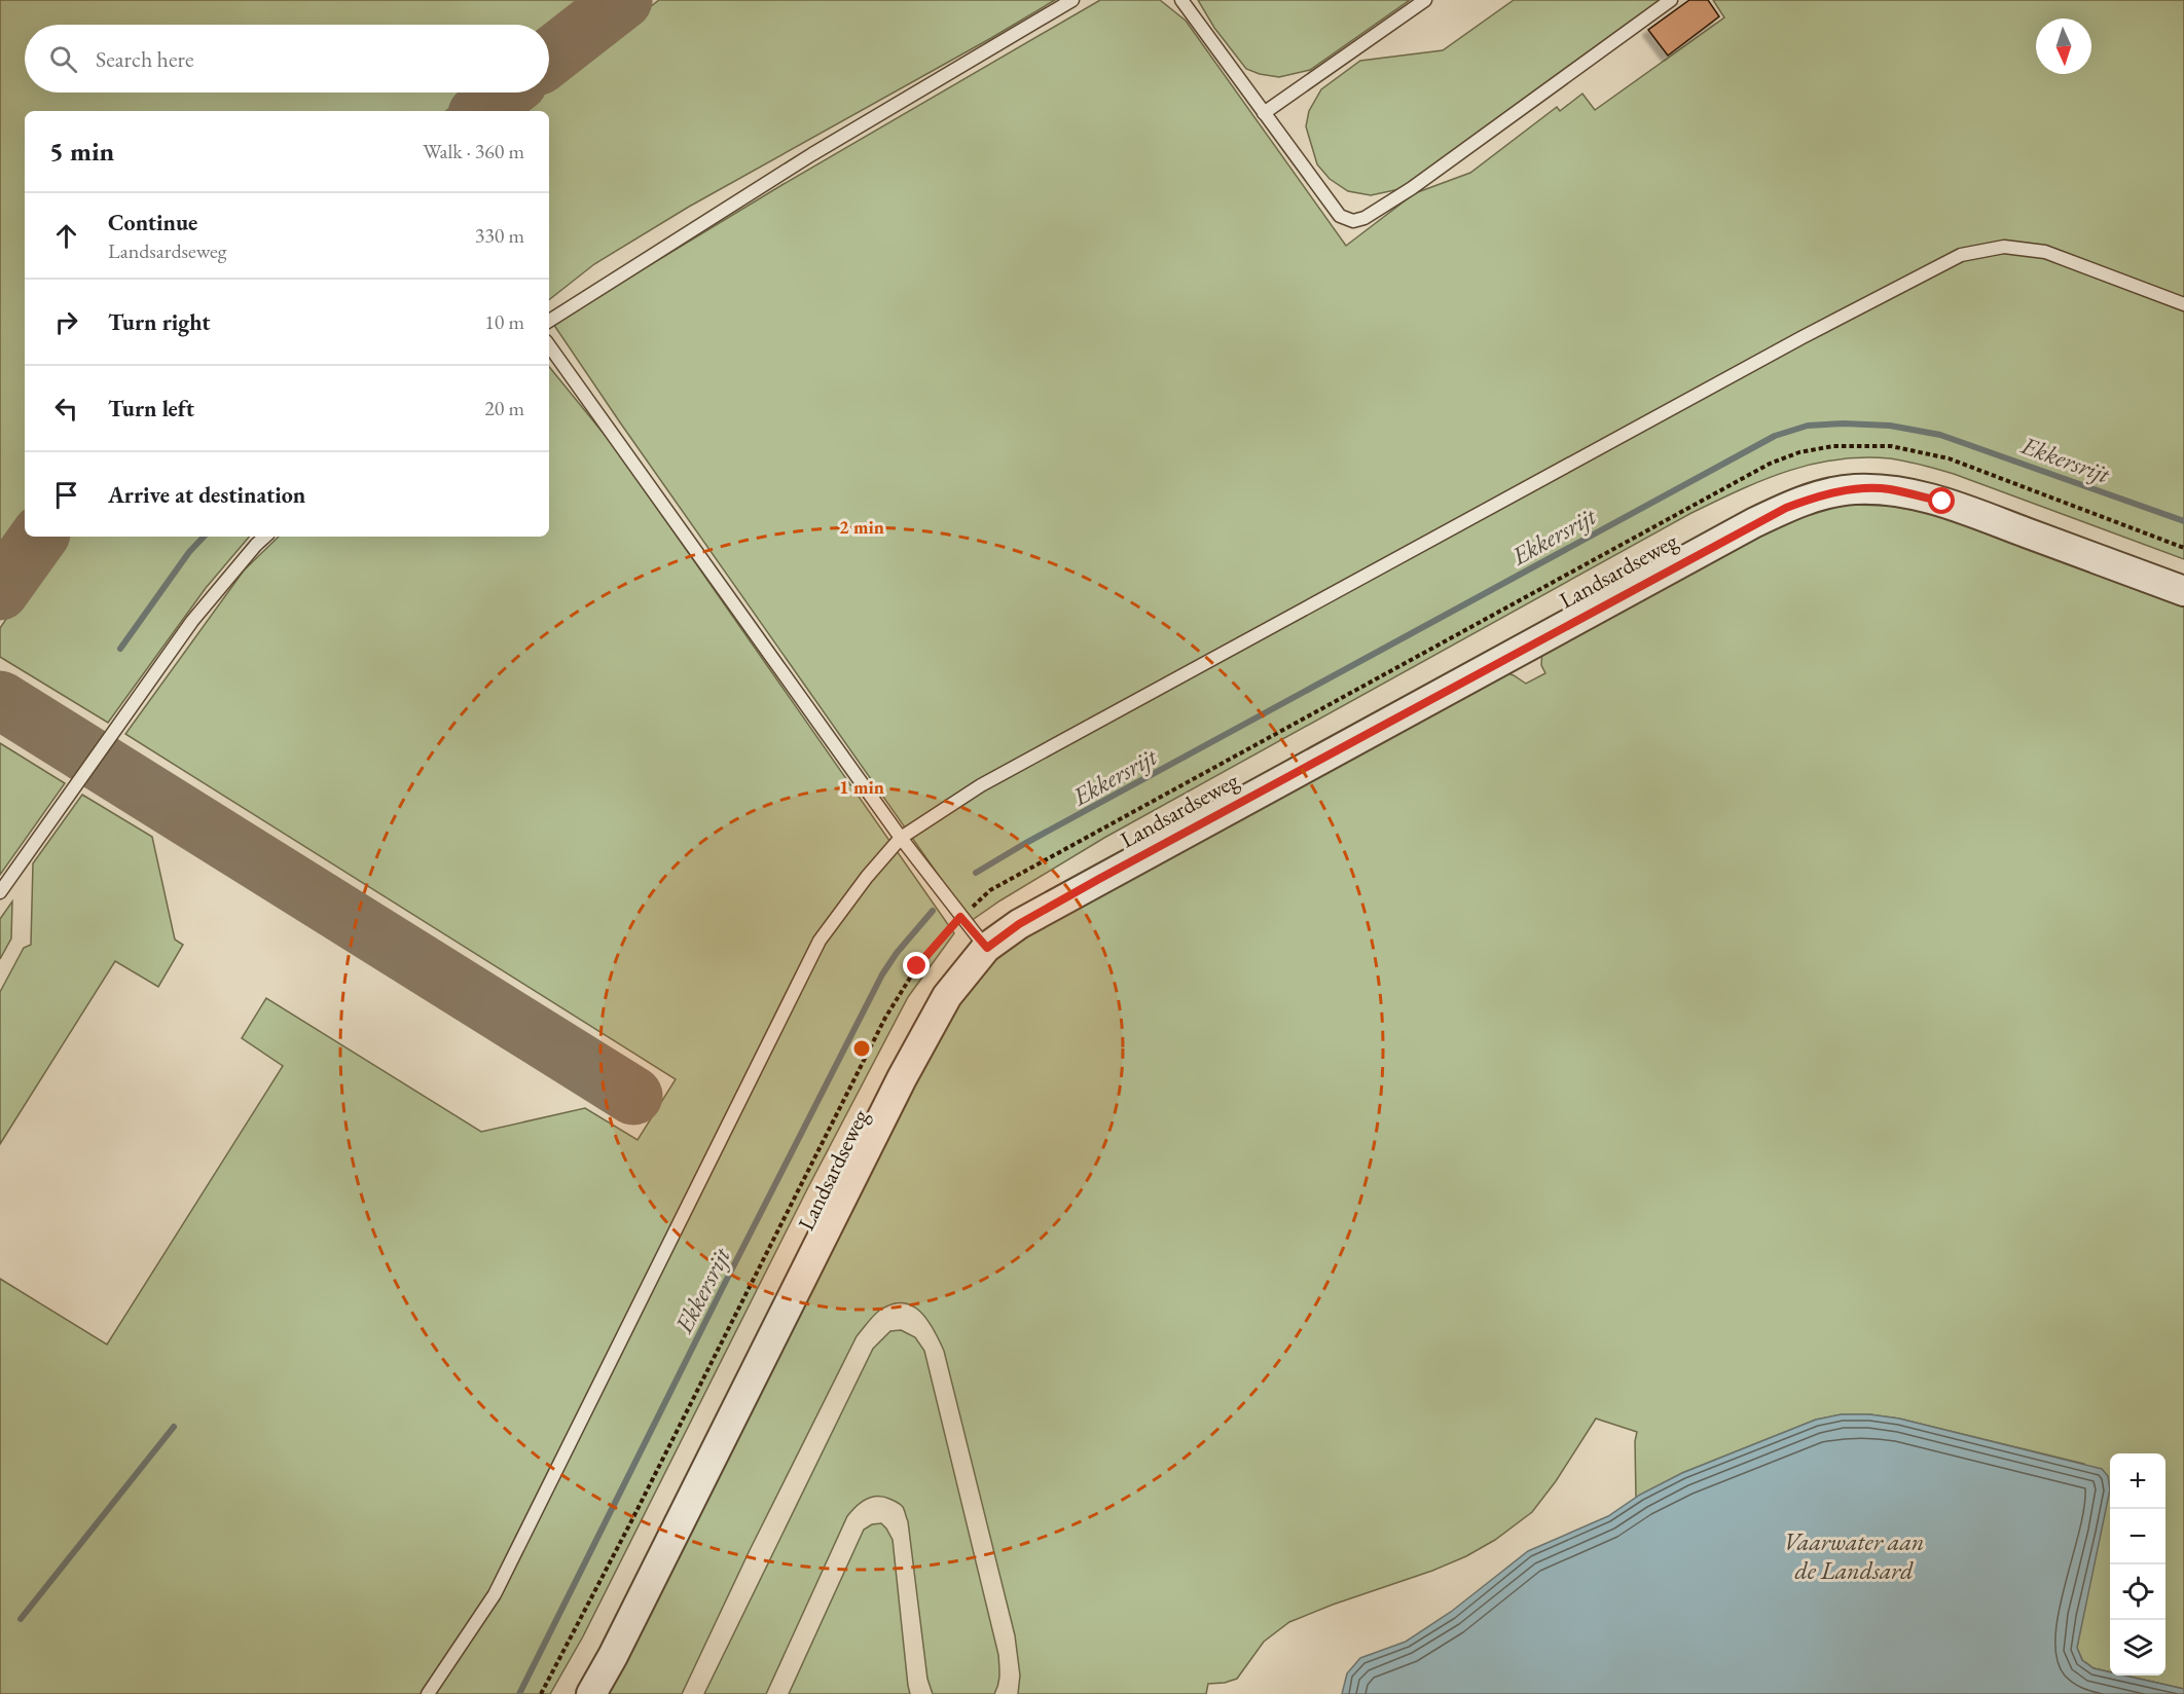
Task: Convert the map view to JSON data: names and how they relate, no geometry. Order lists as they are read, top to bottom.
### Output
{
  "streets": {
    "street": ["Landsardseweg"]
  },
  "water": ["Ekkersrijt", "Vaarwater aan de Landsard"],
  "north": "bottom",
  "page": {
    "search": "Search here",
    "heading": ["5 min", "Walk · 360 m"],
    "list": [
      ["Continue", "Landsardseweg", "330 m"],
      ["Turn right", "10 m"],
      ["Turn left", "20 m"],
      "Arrive at destination"
    ],
    "map_buttons": ["+", "−"]
  },
  "rings": ["2 min", "1 min"]
}
